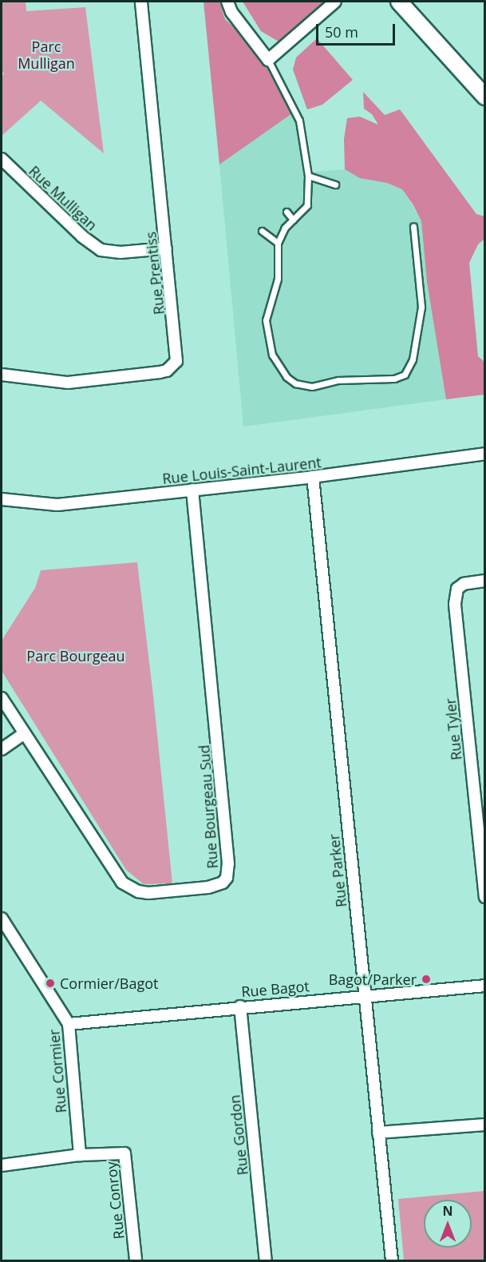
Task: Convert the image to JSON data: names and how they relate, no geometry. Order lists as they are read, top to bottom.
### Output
{
  "streets": {
    "street": [
      "Rue Mulligan",
      "Rue Prentiss",
      "Rue Louis-Saint-Laurent",
      "Rue Tyler",
      "Rue Bourgeau Sud",
      "Rue Parker",
      "Rue Bagot",
      "Rue Cormier",
      "Rue Gordon",
      "Rue Conroy"
    ]
  },
  "crossings": [
    ["Rue Mulligan", "Rue Prentiss"],
    ["Rue Louis-Saint-Laurent", "Rue Bourgeau Sud"],
    ["Rue Louis-Saint-Laurent", "Rue Parker"],
    ["Rue Parker", "Rue Bagot"],
    ["Rue Bagot", "Rue Cormier"],
    ["Rue Bagot", "Rue Gordon"],
    ["Rue Cormier", "Rue Conroy"]
  ],
  "parks": ["Parc Mulligan", "Parc Bourgeau"],
  "places": ["Bagot/Parker", "Cormier/Bagot"],
  "scale_bar": "50 m",
  "north": "top"
}
